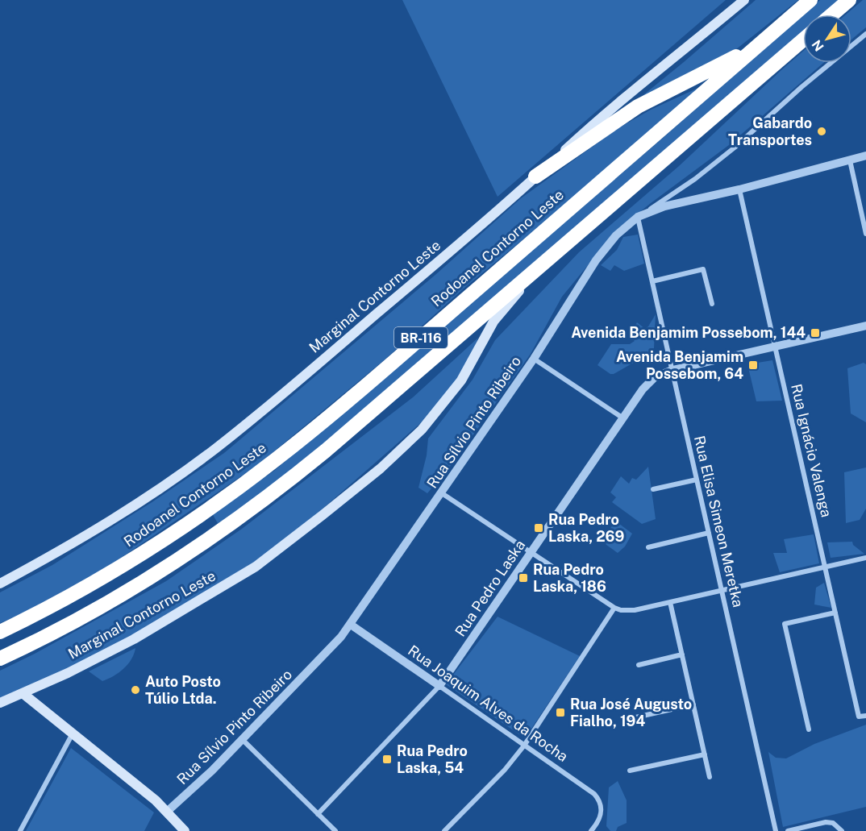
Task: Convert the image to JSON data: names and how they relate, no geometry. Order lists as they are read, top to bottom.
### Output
{
  "streets": {
    "highway": ["Rodoanel Contorno Leste", "BR-116"],
    "main road": ["Marginal Contorno Leste"],
    "street": [
      "Rua Sílvio Pinto Ribeiro",
      "Rua Ignácio Valenga",
      "Rua Elisa Simeon Meretka",
      "Rua Pedro Laska",
      "Rua Joaquim Alves da Rocha"
    ]
  },
  "crossings": [
    ["Marginal Contorno Leste", "BR-116"],
    ["Rua Sílvio Pinto Ribeiro", "Rua Ignácio Valenga"],
    ["Rua Sílvio Pinto Ribeiro", "Rua Elisa Simeon Meretka"],
    ["Rua Sílvio Pinto Ribeiro", "Rua Joaquim Alves da Rocha"],
    ["Rua Ignácio Valenga", "Rua Pedro Laska"],
    ["Rua Elisa Simeon Meretka", "Rua Pedro Laska"],
    ["Rua Pedro Laska", "Rua Joaquim Alves da Rocha"]
  ],
  "places": {
    "other": ["Gabardo Transportes", "Auto Posto Túlio Ltda."],
    "transit": [
      "Avenida Benjamim Possebom, 144",
      "Avenida Benjamim Possebom, 64",
      "Rua Pedro Laska, 269",
      "Rua Pedro Laska, 186",
      "Rua José Augusto Fialho, 194",
      "Rua Pedro Laska, 54"
    ]
  },
  "north": "bottom left"
}
